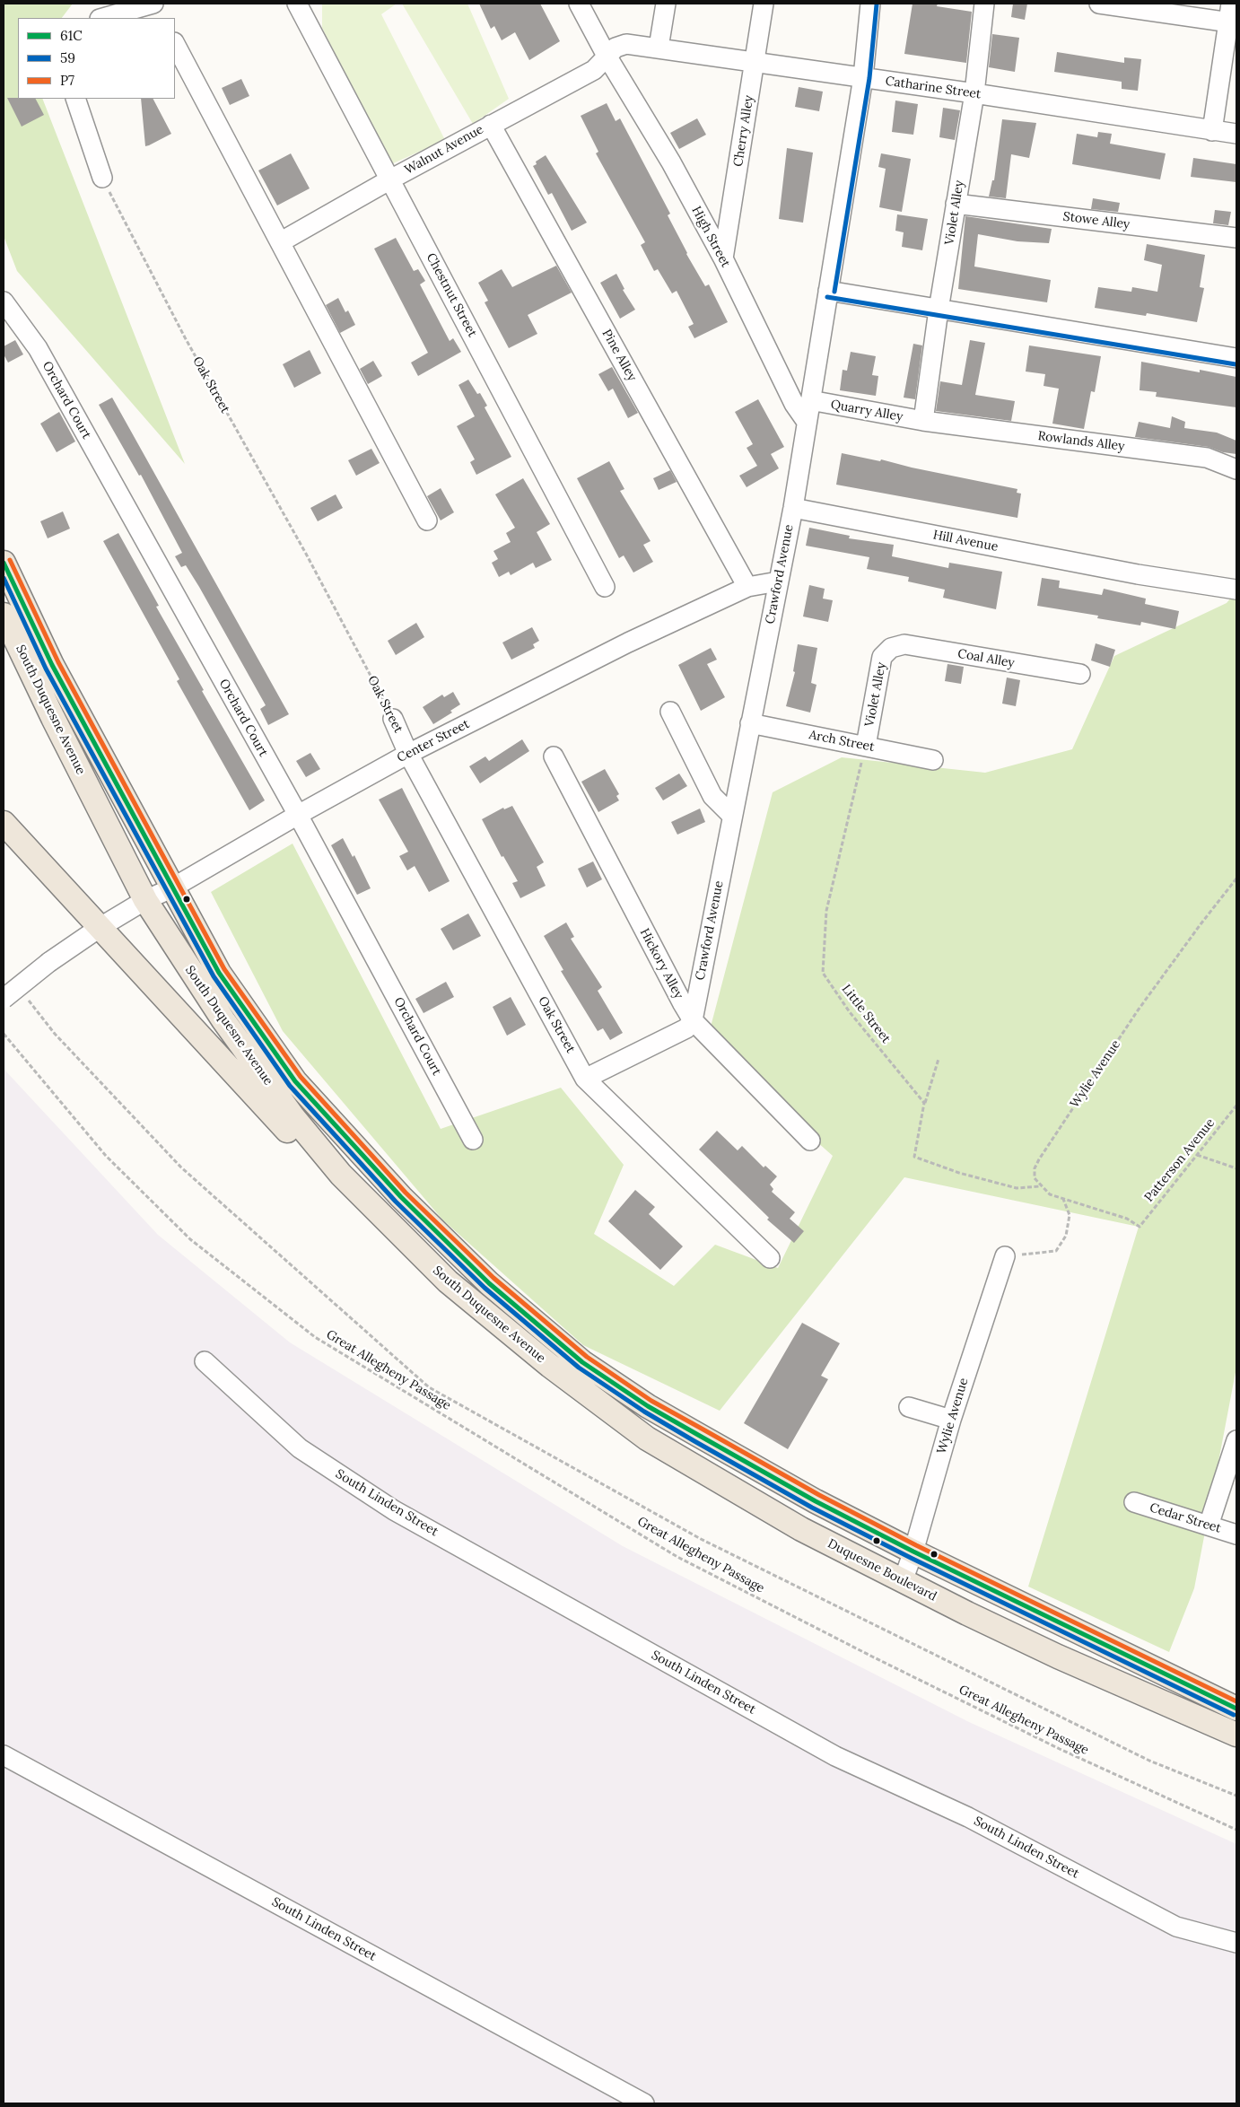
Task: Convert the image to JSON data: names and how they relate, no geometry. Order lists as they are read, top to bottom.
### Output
{
  "streets": {
    "main road": ["South Duquesne Avenue", "Duquesne Boulevard"],
    "street": [
      "Catharine Street",
      "Cherry Alley",
      "Walnut Avenue",
      "Violet Alley",
      "Stowe Alley",
      "High Street",
      "Chestnut Street",
      "Pine Alley",
      "Oak Street",
      "Orchard Court",
      "Quarry Alley",
      "Rowlands Alley",
      "Hill Avenue",
      "Crawford Avenue",
      "Coal Alley",
      "Center Street",
      "Arch Street",
      "Hickory Alley",
      "Wylie Avenue",
      "South Linden Street",
      "Cedar Street"
    ],
    "path": ["Little Street", "Patterson Avenue", "Great Allegheny Passage"]
  },
  "crossings": [
    ["Catharine Street", "Cherry Alley"],
    ["Catharine Street", "Walnut Avenue"],
    ["Catharine Street", "Violet Alley"],
    ["Catharine Street", "High Street"],
    ["Catharine Street", "Crawford Avenue"],
    ["Cherry Alley", "High Street"],
    ["Walnut Avenue", "High Street"],
    ["Walnut Avenue", "Chestnut Street"],
    ["Walnut Avenue", "Pine Alley"],
    ["Violet Alley", "Stowe Alley"],
    ["Violet Alley", "Quarry Alley"],
    ["Violet Alley", "Rowlands Alley"],
    ["Violet Alley", "Coal Alley"],
    ["Violet Alley", "Arch Street"],
    ["Violet Alley", "Little Street"],
    ["High Street", "Crawford Avenue"],
    ["Pine Alley", "Center Street"],
    ["Oak Street", "Center Street"],
    ["Orchard Court", "Center Street"],
    ["Quarry Alley", "Rowlands Alley"],
    ["Quarry Alley", "Crawford Avenue"],
    ["Hill Avenue", "Crawford Avenue"],
    ["Crawford Avenue", "Center Street"],
    ["Crawford Avenue", "Arch Street"],
    ["Crawford Avenue", "Hickory Alley"],
    ["South Duquesne Avenue", "Center Street"],
    ["South Duquesne Avenue", "Wylie Avenue"],
    ["South Duquesne Avenue", "Duquesne Boulevard"],
    ["Arch Street", "Little Street"],
    ["Wylie Avenue", "Duquesne Boulevard"]
  ],
  "lines": ["transit line 59", "transit line P7", "transit line 61C"],
  "legend": ["61C", "59", "P7"]
}
